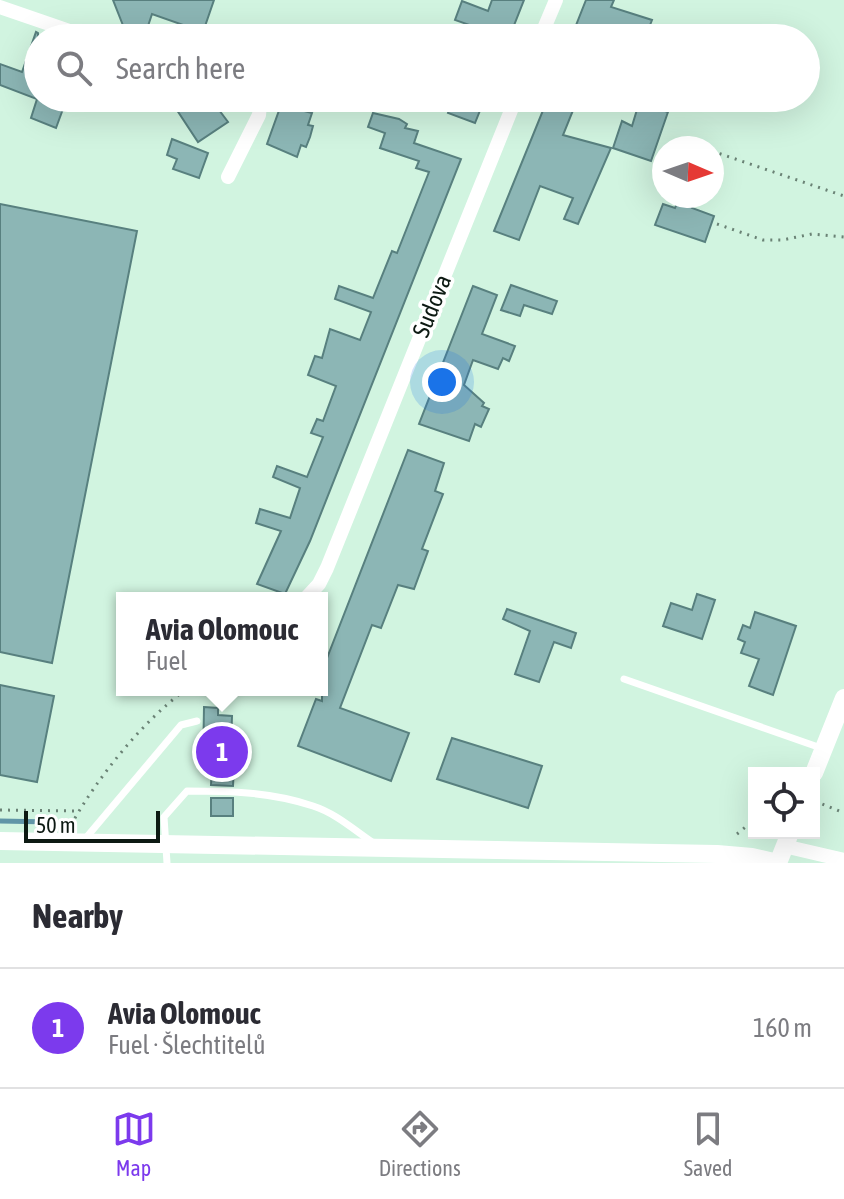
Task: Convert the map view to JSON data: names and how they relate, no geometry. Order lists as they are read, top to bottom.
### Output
{
  "streets": {
    "street": ["Sudova"]
  },
  "scale_bar": "50 m",
  "north": "right",
  "page": {
    "search": "Search here",
    "popup": ["Avia Olomouc", "Fuel"],
    "pins": "1",
    "scale": "50 m",
    "heading": "Nearby",
    "list": [
      {
        "mark": "1",
        "name": "Avia Olomouc",
        "note": "Fuel · Šlechtitelů",
        "value": "160 m"
      }
    ],
    "nav": ["Map", "Directions", "Saved"]
  }
}
